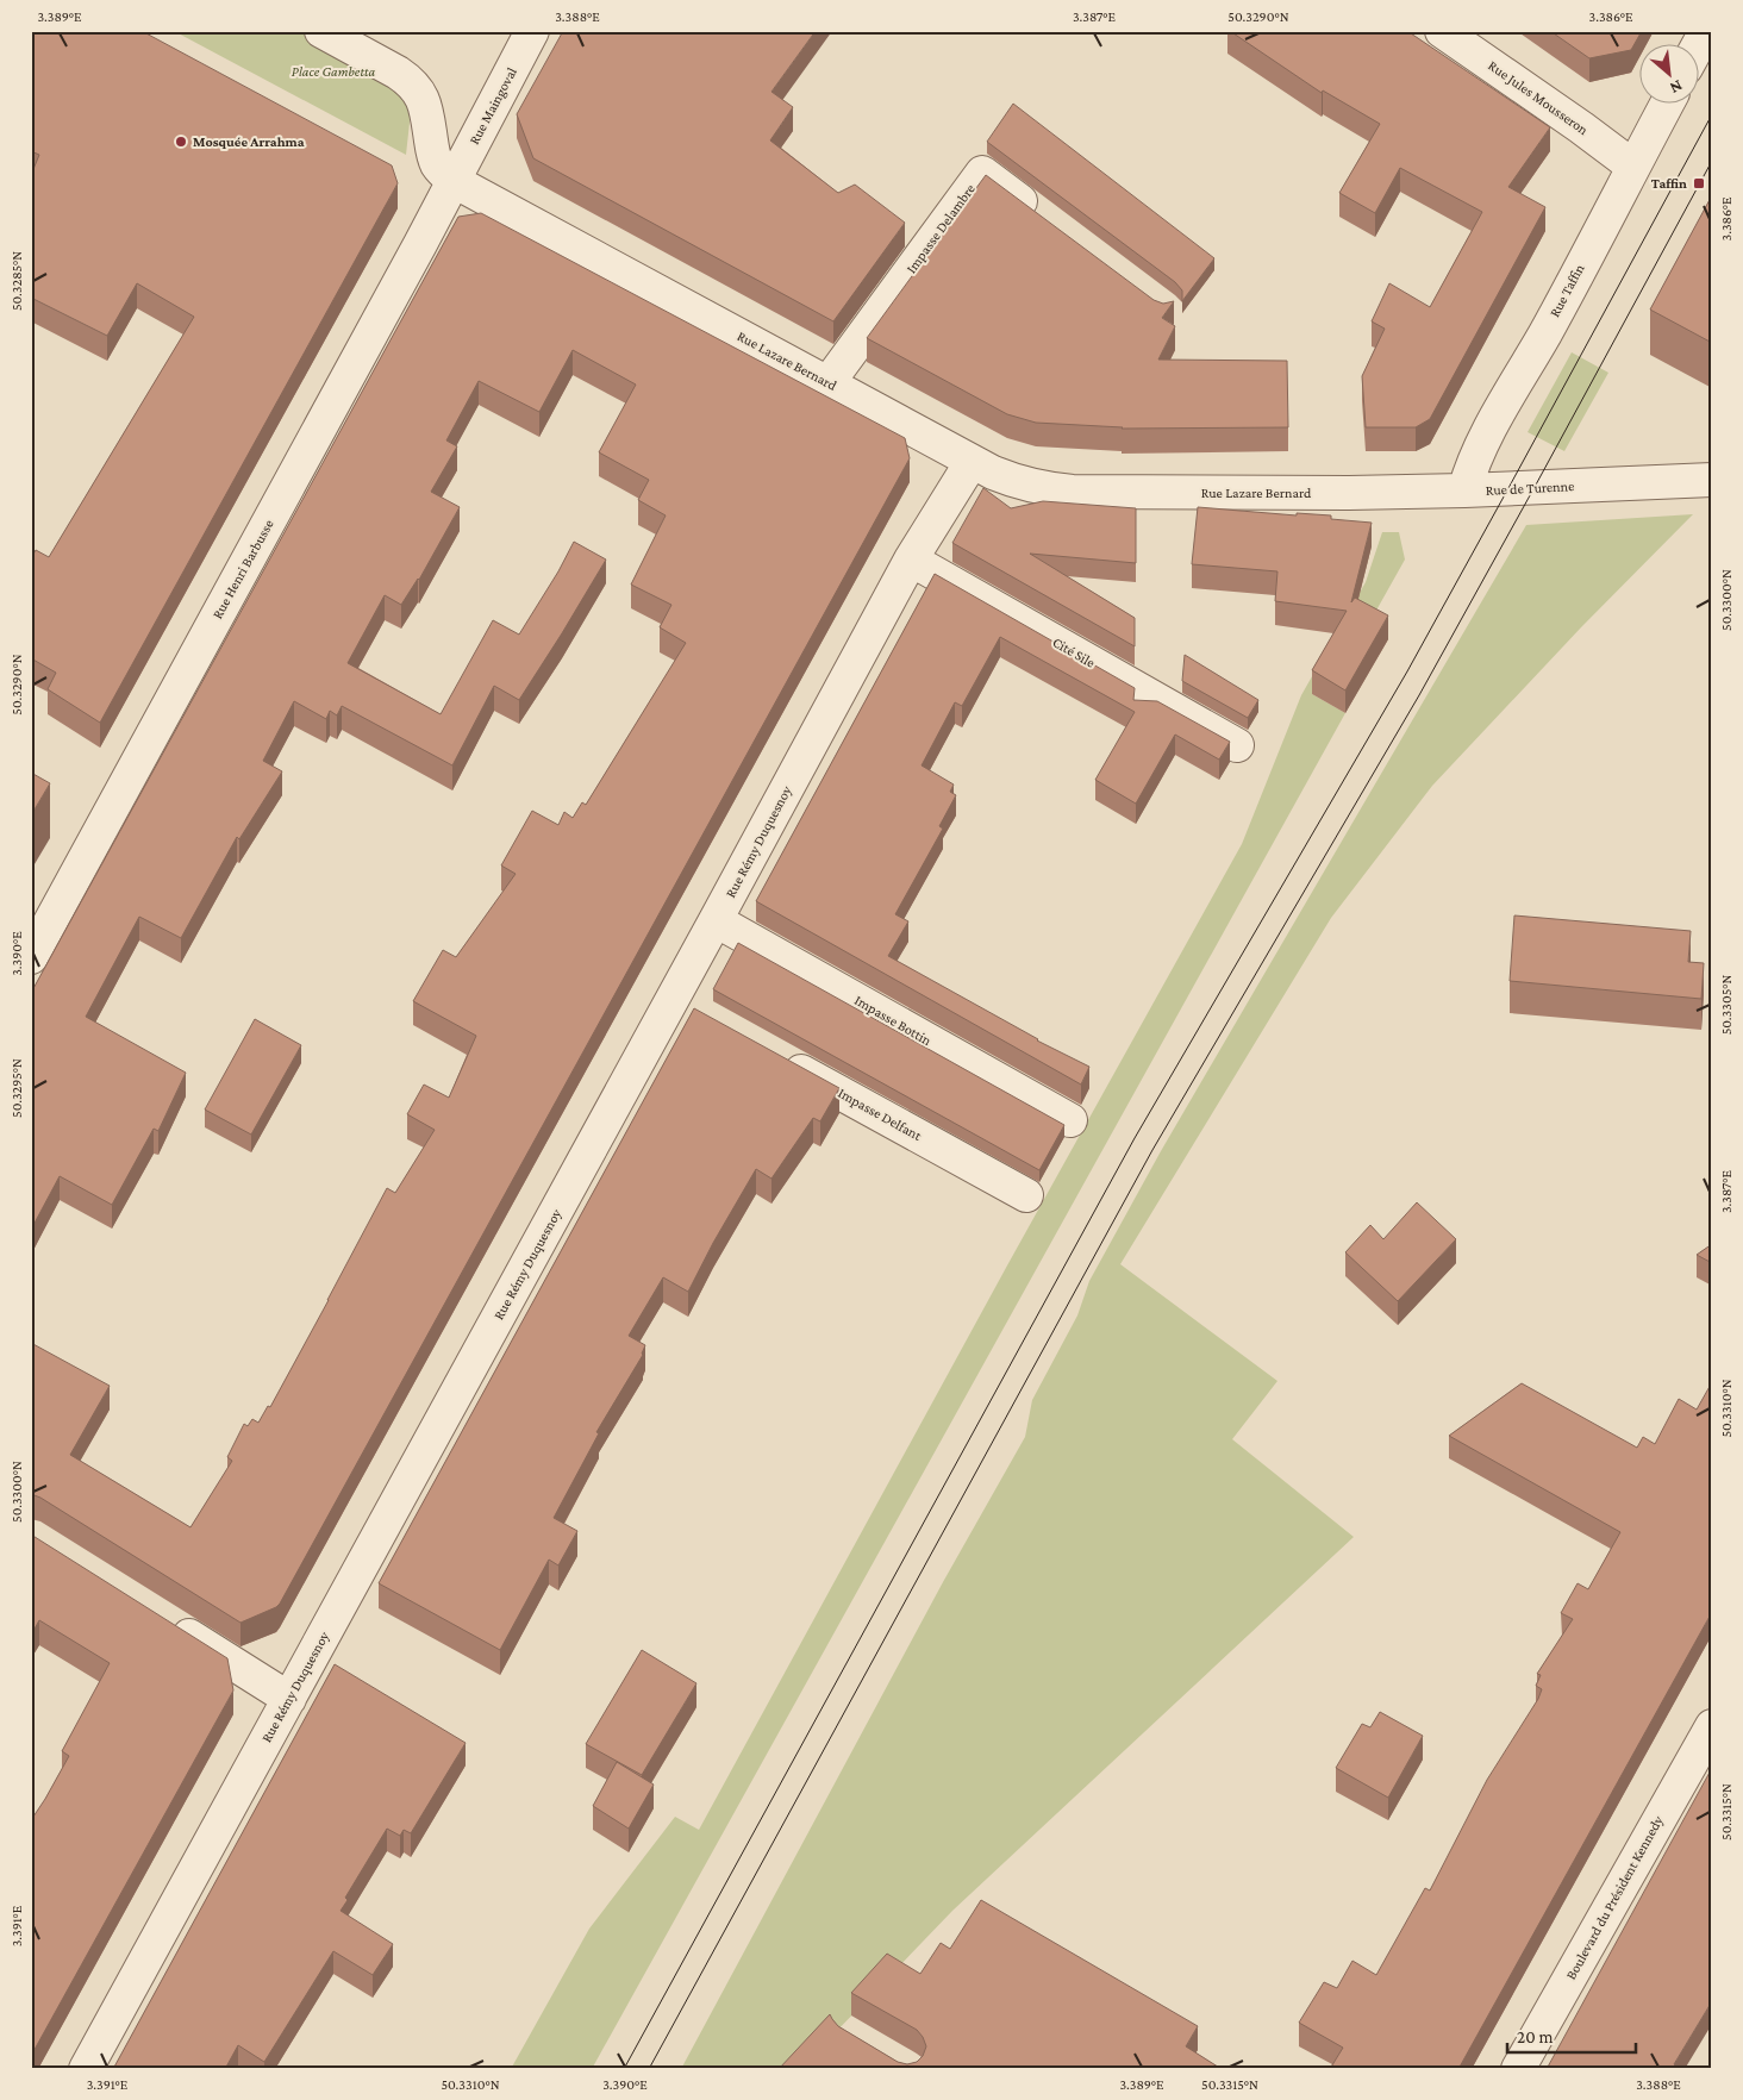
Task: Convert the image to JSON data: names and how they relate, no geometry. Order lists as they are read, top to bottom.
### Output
{
  "streets": {
    "street": [
      "Rue Jules Mousseron",
      "Rue Maingoval",
      "Impasse Delambre",
      "Rue Taffin",
      "Rue Lazare Bernard",
      "Rue de Turenne",
      "Rue Henri Barbusse",
      "Cité Sile",
      "Rue Rémy Duquesnoy",
      "Impasse Bottin",
      "Impasse Delfant",
      "Boulevard du Président Kennedy"
    ]
  },
  "crossings": [
    ["Rue Jules Mousseron", "Rue Taffin"],
    ["Rue Maingoval", "Rue Lazare Bernard"],
    ["Rue Maingoval", "Rue Henri Barbusse"],
    ["Impasse Delambre", "Rue Lazare Bernard"],
    ["Rue Taffin", "Rue de Turenne"],
    ["Rue Lazare Bernard", "Rue de Turenne"],
    ["Rue Lazare Bernard", "Rue Henri Barbusse"],
    ["Rue Lazare Bernard", "Rue Rémy Duquesnoy"],
    ["Cité Sile", "Rue Rémy Duquesnoy"],
    ["Rue Rémy Duquesnoy", "Impasse Bottin"]
  ],
  "parks": ["Place Gambetta"],
  "places": {
    "other": ["Mosquée Arrahma"],
    "transit": ["Taffin"]
  },
  "scale_bar": "20 m",
  "north": "bottom right",
  "coordinates": [
    "3.389°E",
    "3.388°E",
    "3.387°E",
    "50.3290°N",
    "3.386°E",
    "50.3285°N",
    "50.3300°N",
    "3.390°E",
    "50.3305°N",
    "50.3295°N",
    "50.3310°N",
    "50.3315°N",
    "3.391°E"
  ]
}
